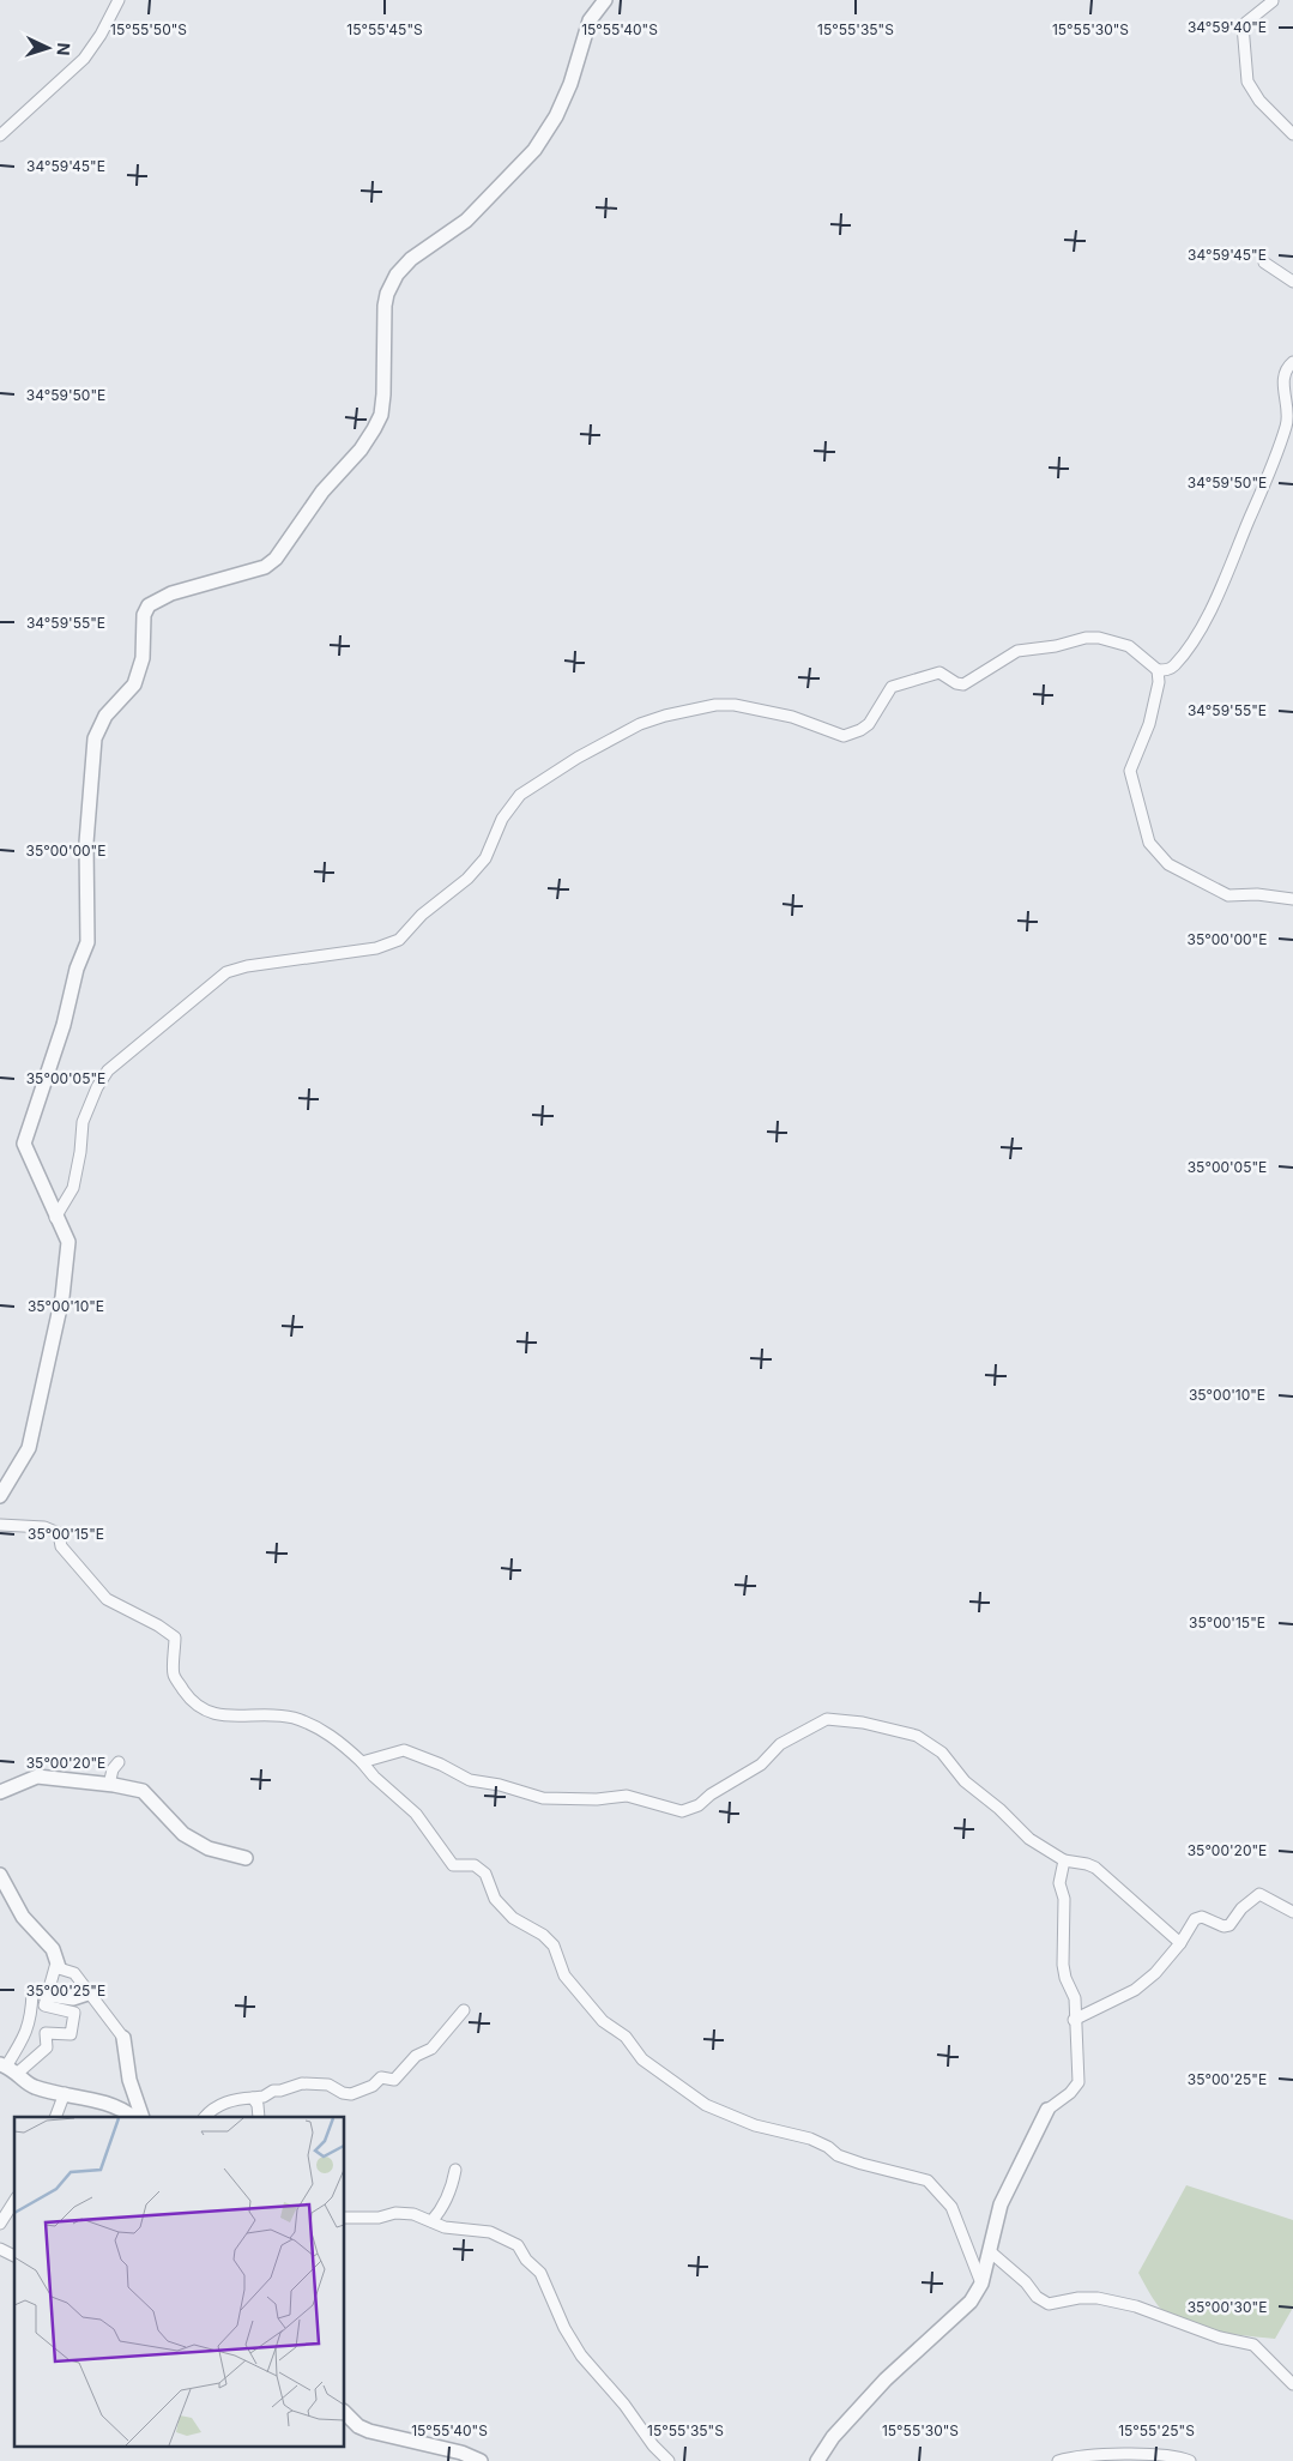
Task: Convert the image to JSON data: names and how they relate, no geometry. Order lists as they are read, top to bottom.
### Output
{
  "north": "right",
  "coordinates": [
    "34°59'40\"E",
    "15°55'50\"S",
    "15°55'45\"S",
    "15°55'40\"S",
    "15°55'35\"S",
    "15°55'30\"S",
    "34°59'45\"E",
    "34°59'50\"E",
    "34°59'55\"E",
    "35°00'00\"E",
    "35°00'05\"E",
    "35°00'10\"E",
    "35°00'15\"E",
    "35°00'20\"E",
    "35°00'25\"E",
    "35°00'30\"E",
    "15°55'25\"S"
  ]
}
